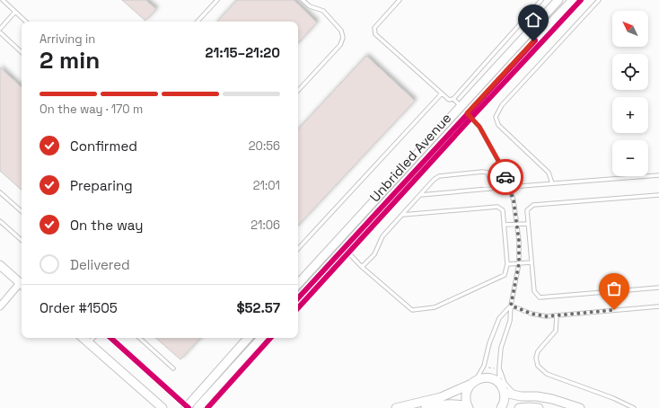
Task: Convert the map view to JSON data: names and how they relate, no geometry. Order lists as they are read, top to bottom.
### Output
{
  "streets": {
    "street": ["Unbridled Avenue"]
  },
  "north": "top left",
  "page": {
    "map_buttons": ["+", "−"],
    "heading": ["2 min", "Arriving in", "21:15–21:20"],
    "panel": ["Order #1505", "$52.57"],
    "bar": "On the way · 170 m",
    "list": [
      ["Confirmed", "20:56"],
      ["Preparing", "21:01"],
      ["On the way", "21:06"],
      "Delivered"
    ]
  }
}
